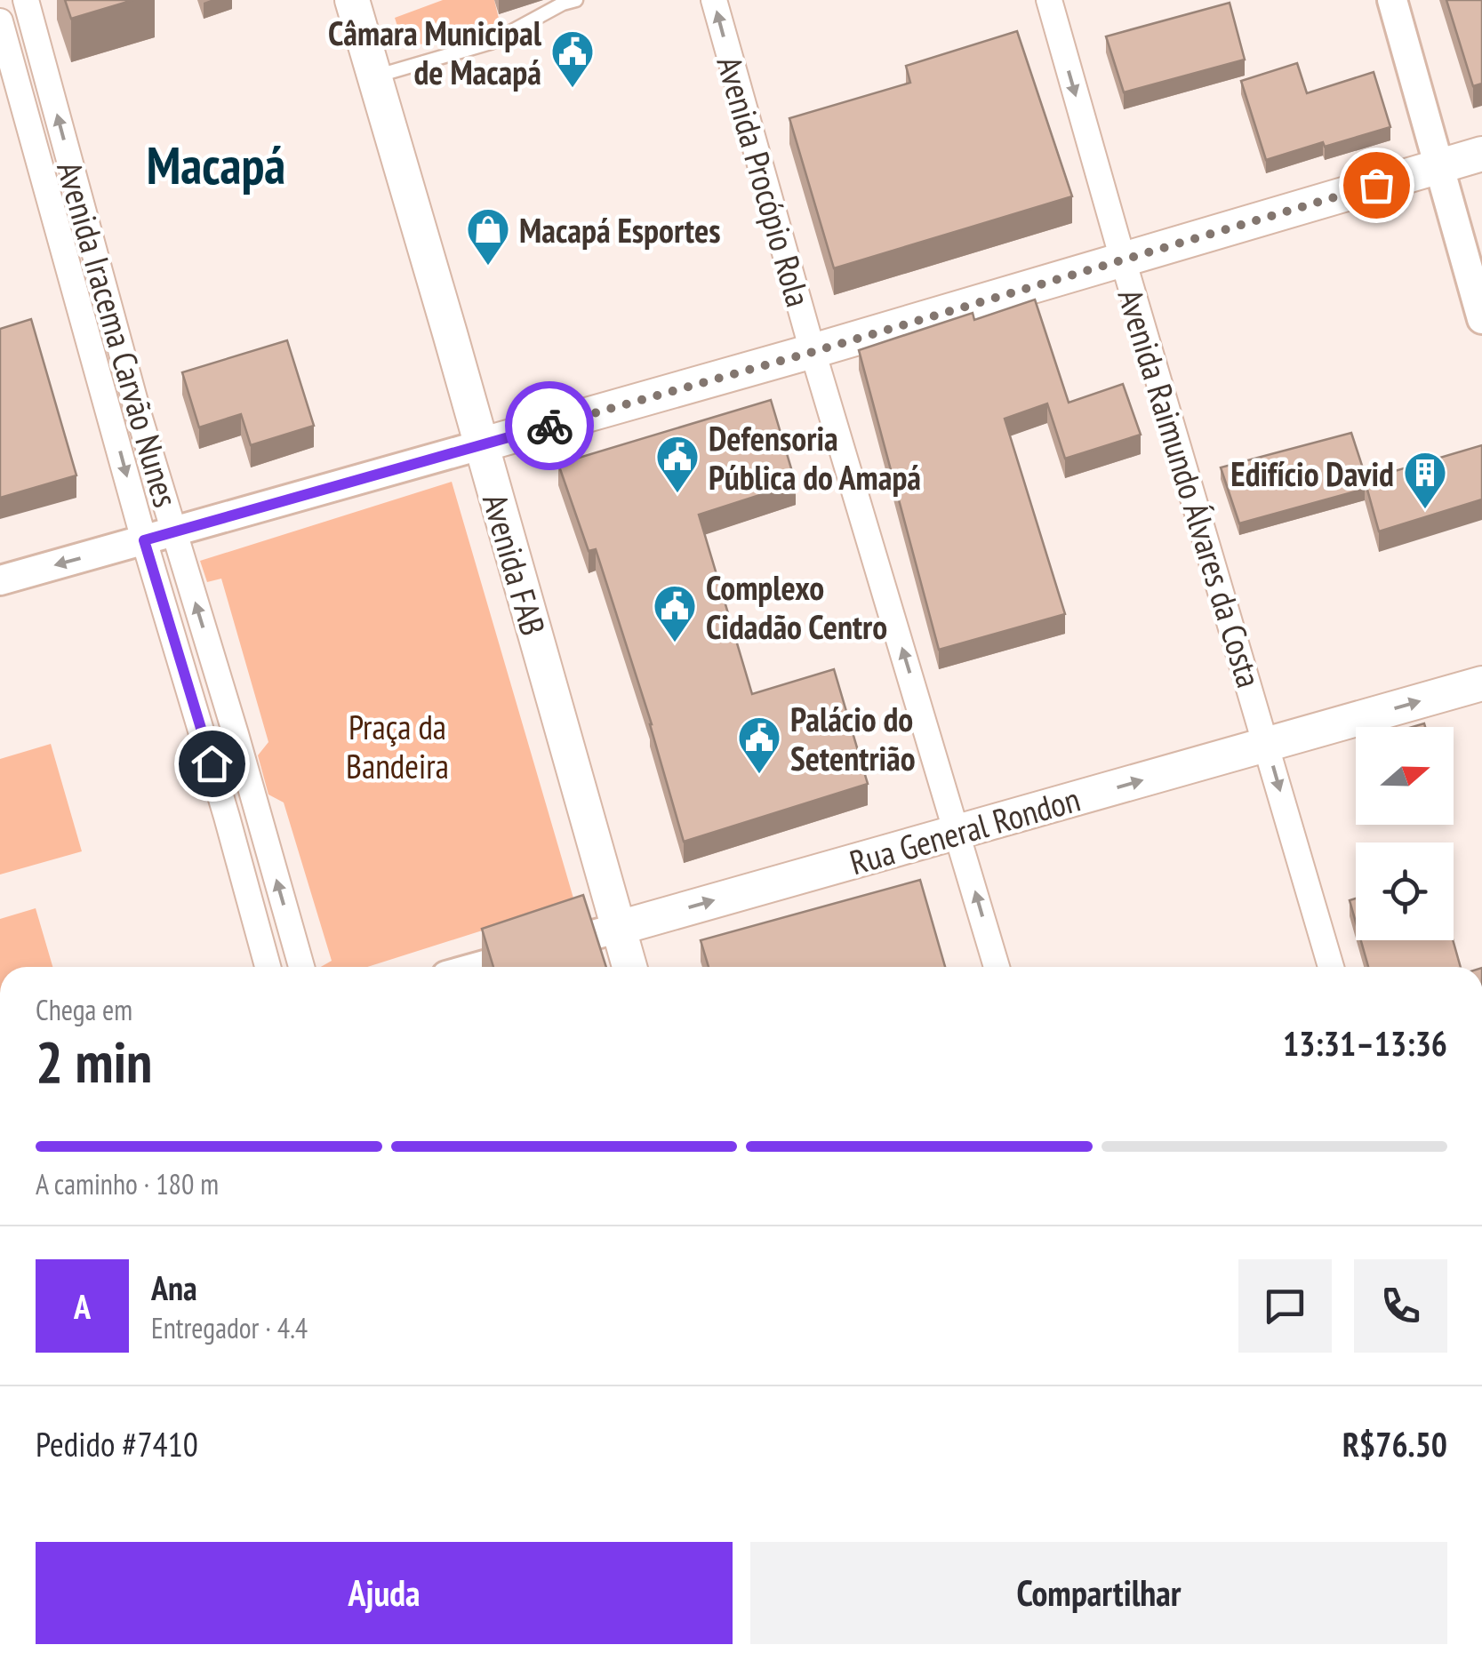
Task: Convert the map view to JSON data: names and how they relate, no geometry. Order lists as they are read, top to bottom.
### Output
{
  "streets": {
    "main road": ["Avenida FAB", "Rua General Rondon"],
    "street": ["Avenida Procópio Rola", "Avenida Iracema Carvão Nunes", "Avenida Raimundo Álvares da Costa"]
  },
  "crossings": [
    ["Avenida Procópio Rola", "Rua General Rondon"],
    ["Avenida Raimundo Álvares da Costa", "Rua General Rondon"],
    ["Avenida FAB", "Rua General Rondon"]
  ],
  "one_way": ["Avenida Procópio Rola", "Avenida Raimundo Álvares da Costa", "Rua General Rondon"],
  "districts": ["Macapá"],
  "parks": ["Praça da Bandeira"],
  "places": {
    "public building": [
      "Câmara Municipal de Macapá",
      "Defensoria Pública do Amapá",
      "Complexo Cidadão Centro",
      "Palácio do Setentrião"
    ],
    "shop": ["Macapá Esportes"],
    "building": ["Edifício David"]
  },
  "north": "right",
  "page": {
    "heading": ["2 min", "Chega em", "13:31–13:36"],
    "panel": [
      "Ana",
      "Entregador · 4.4",
      "Pedido #7410",
      "R$76.50"
    ],
    "bar": "A caminho · 180 m",
    "round": "A",
    "buttons": ["Ajuda", "Compartilhar"]
  }
}
